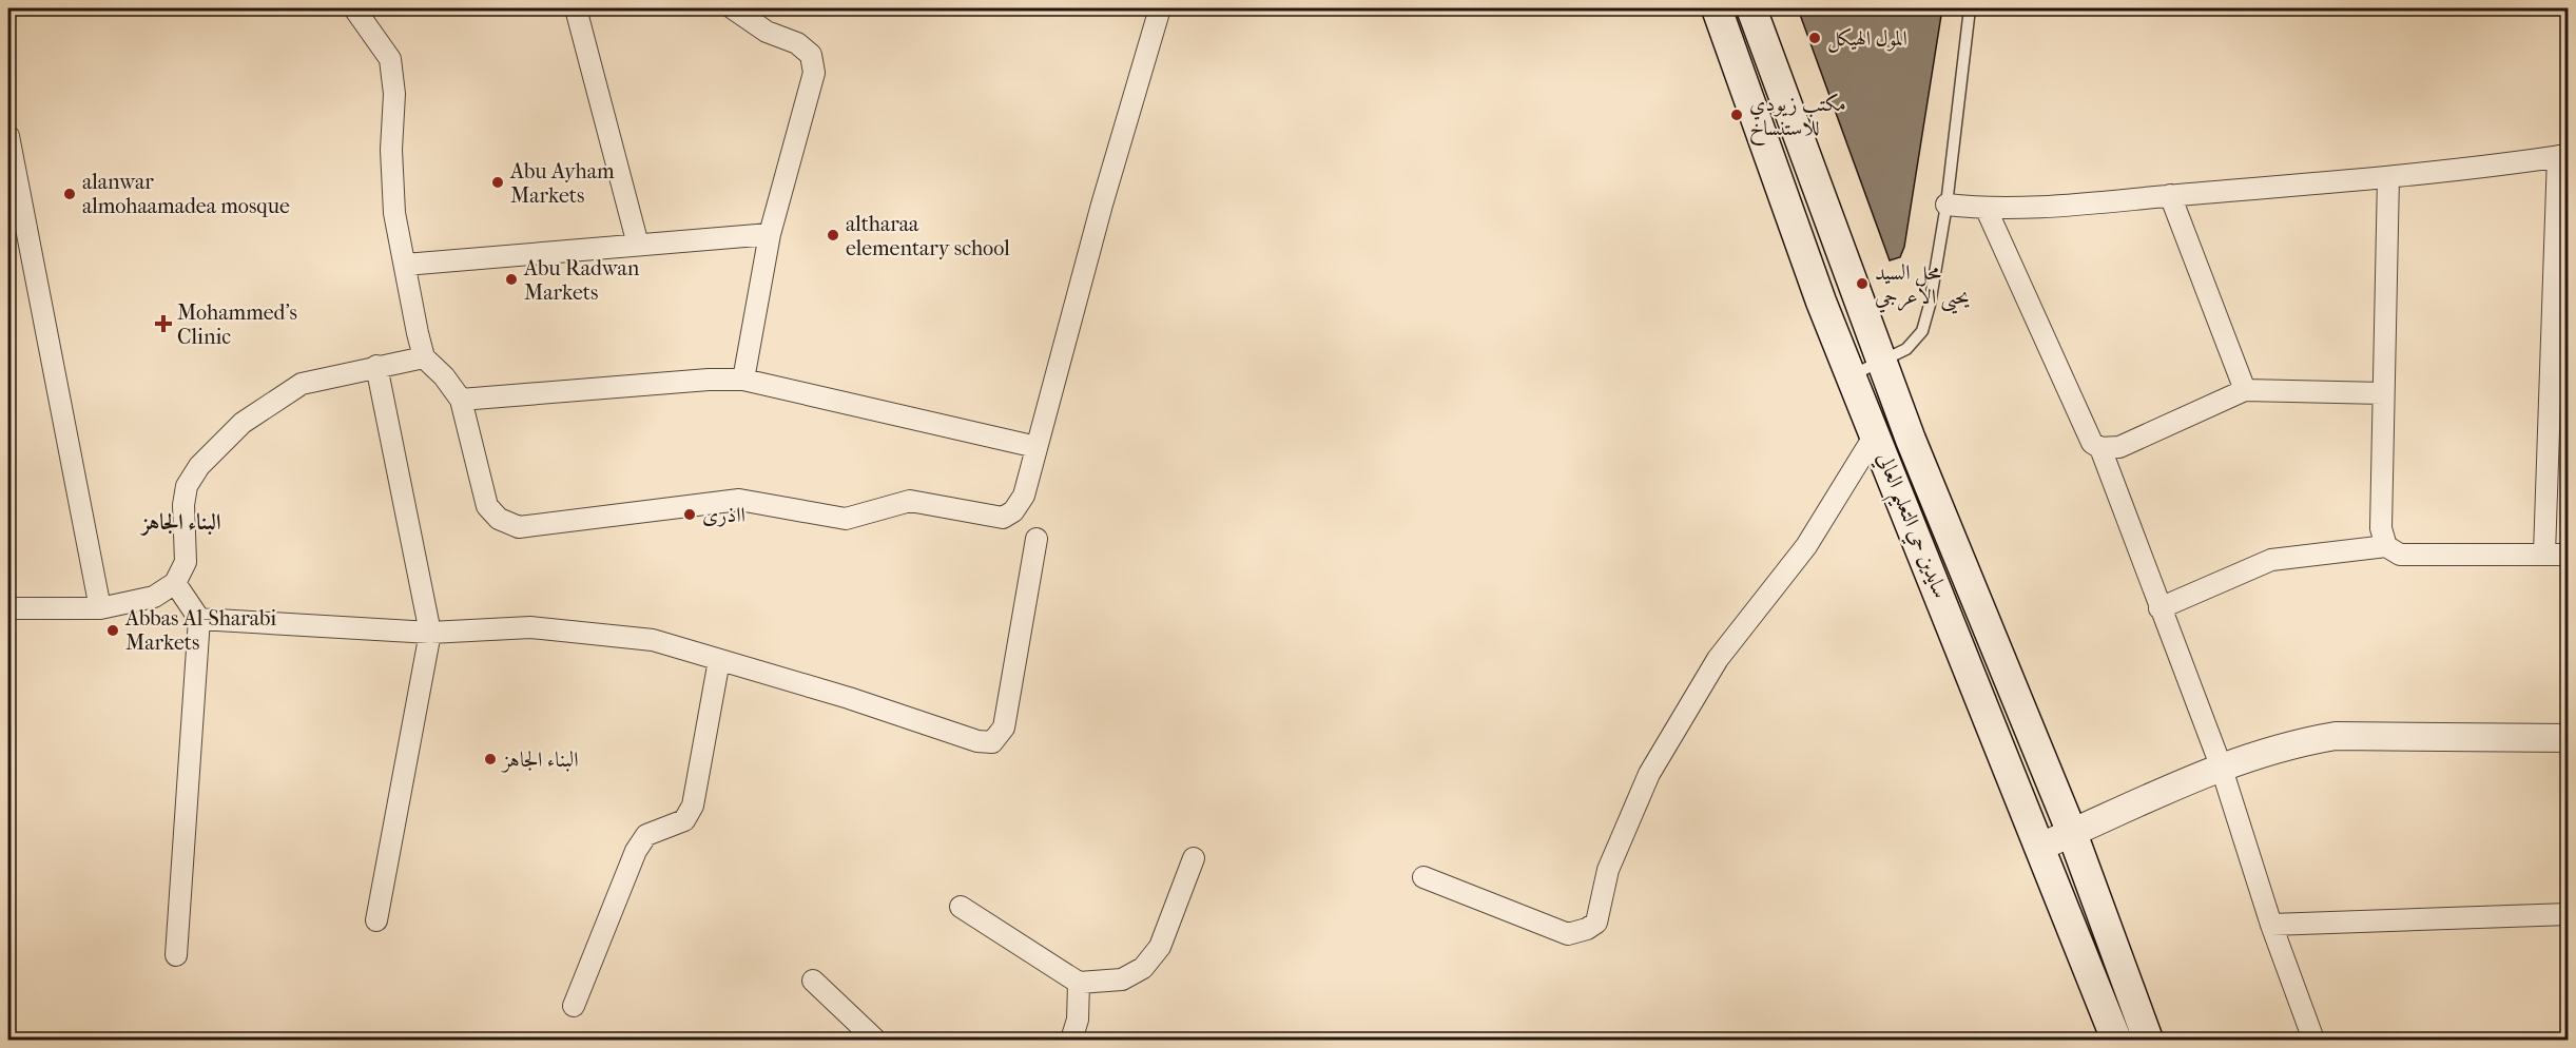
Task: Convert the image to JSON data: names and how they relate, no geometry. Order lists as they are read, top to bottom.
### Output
{
  "streets": {
    "main road": ["سايدين حي التعليم العالي"]
  },
  "districts": ["البناء الجاهز"],
  "places": {
    "other": [
      "المول الهيكل",
      "مكتب زيودي للاستنساخ",
      "Abu Ayham Markets",
      "alanwar almohaamadea mosque",
      "altharaa elementary school",
      "Abu Radwan Markets",
      "محل السيد يحيى الاعرجي",
      "ااذرى",
      "Abbas Al-Sharabi Markets",
      "البناء الجاهز"
    ],
    "health": ["Mohammed's Clinic"]
  }
}
